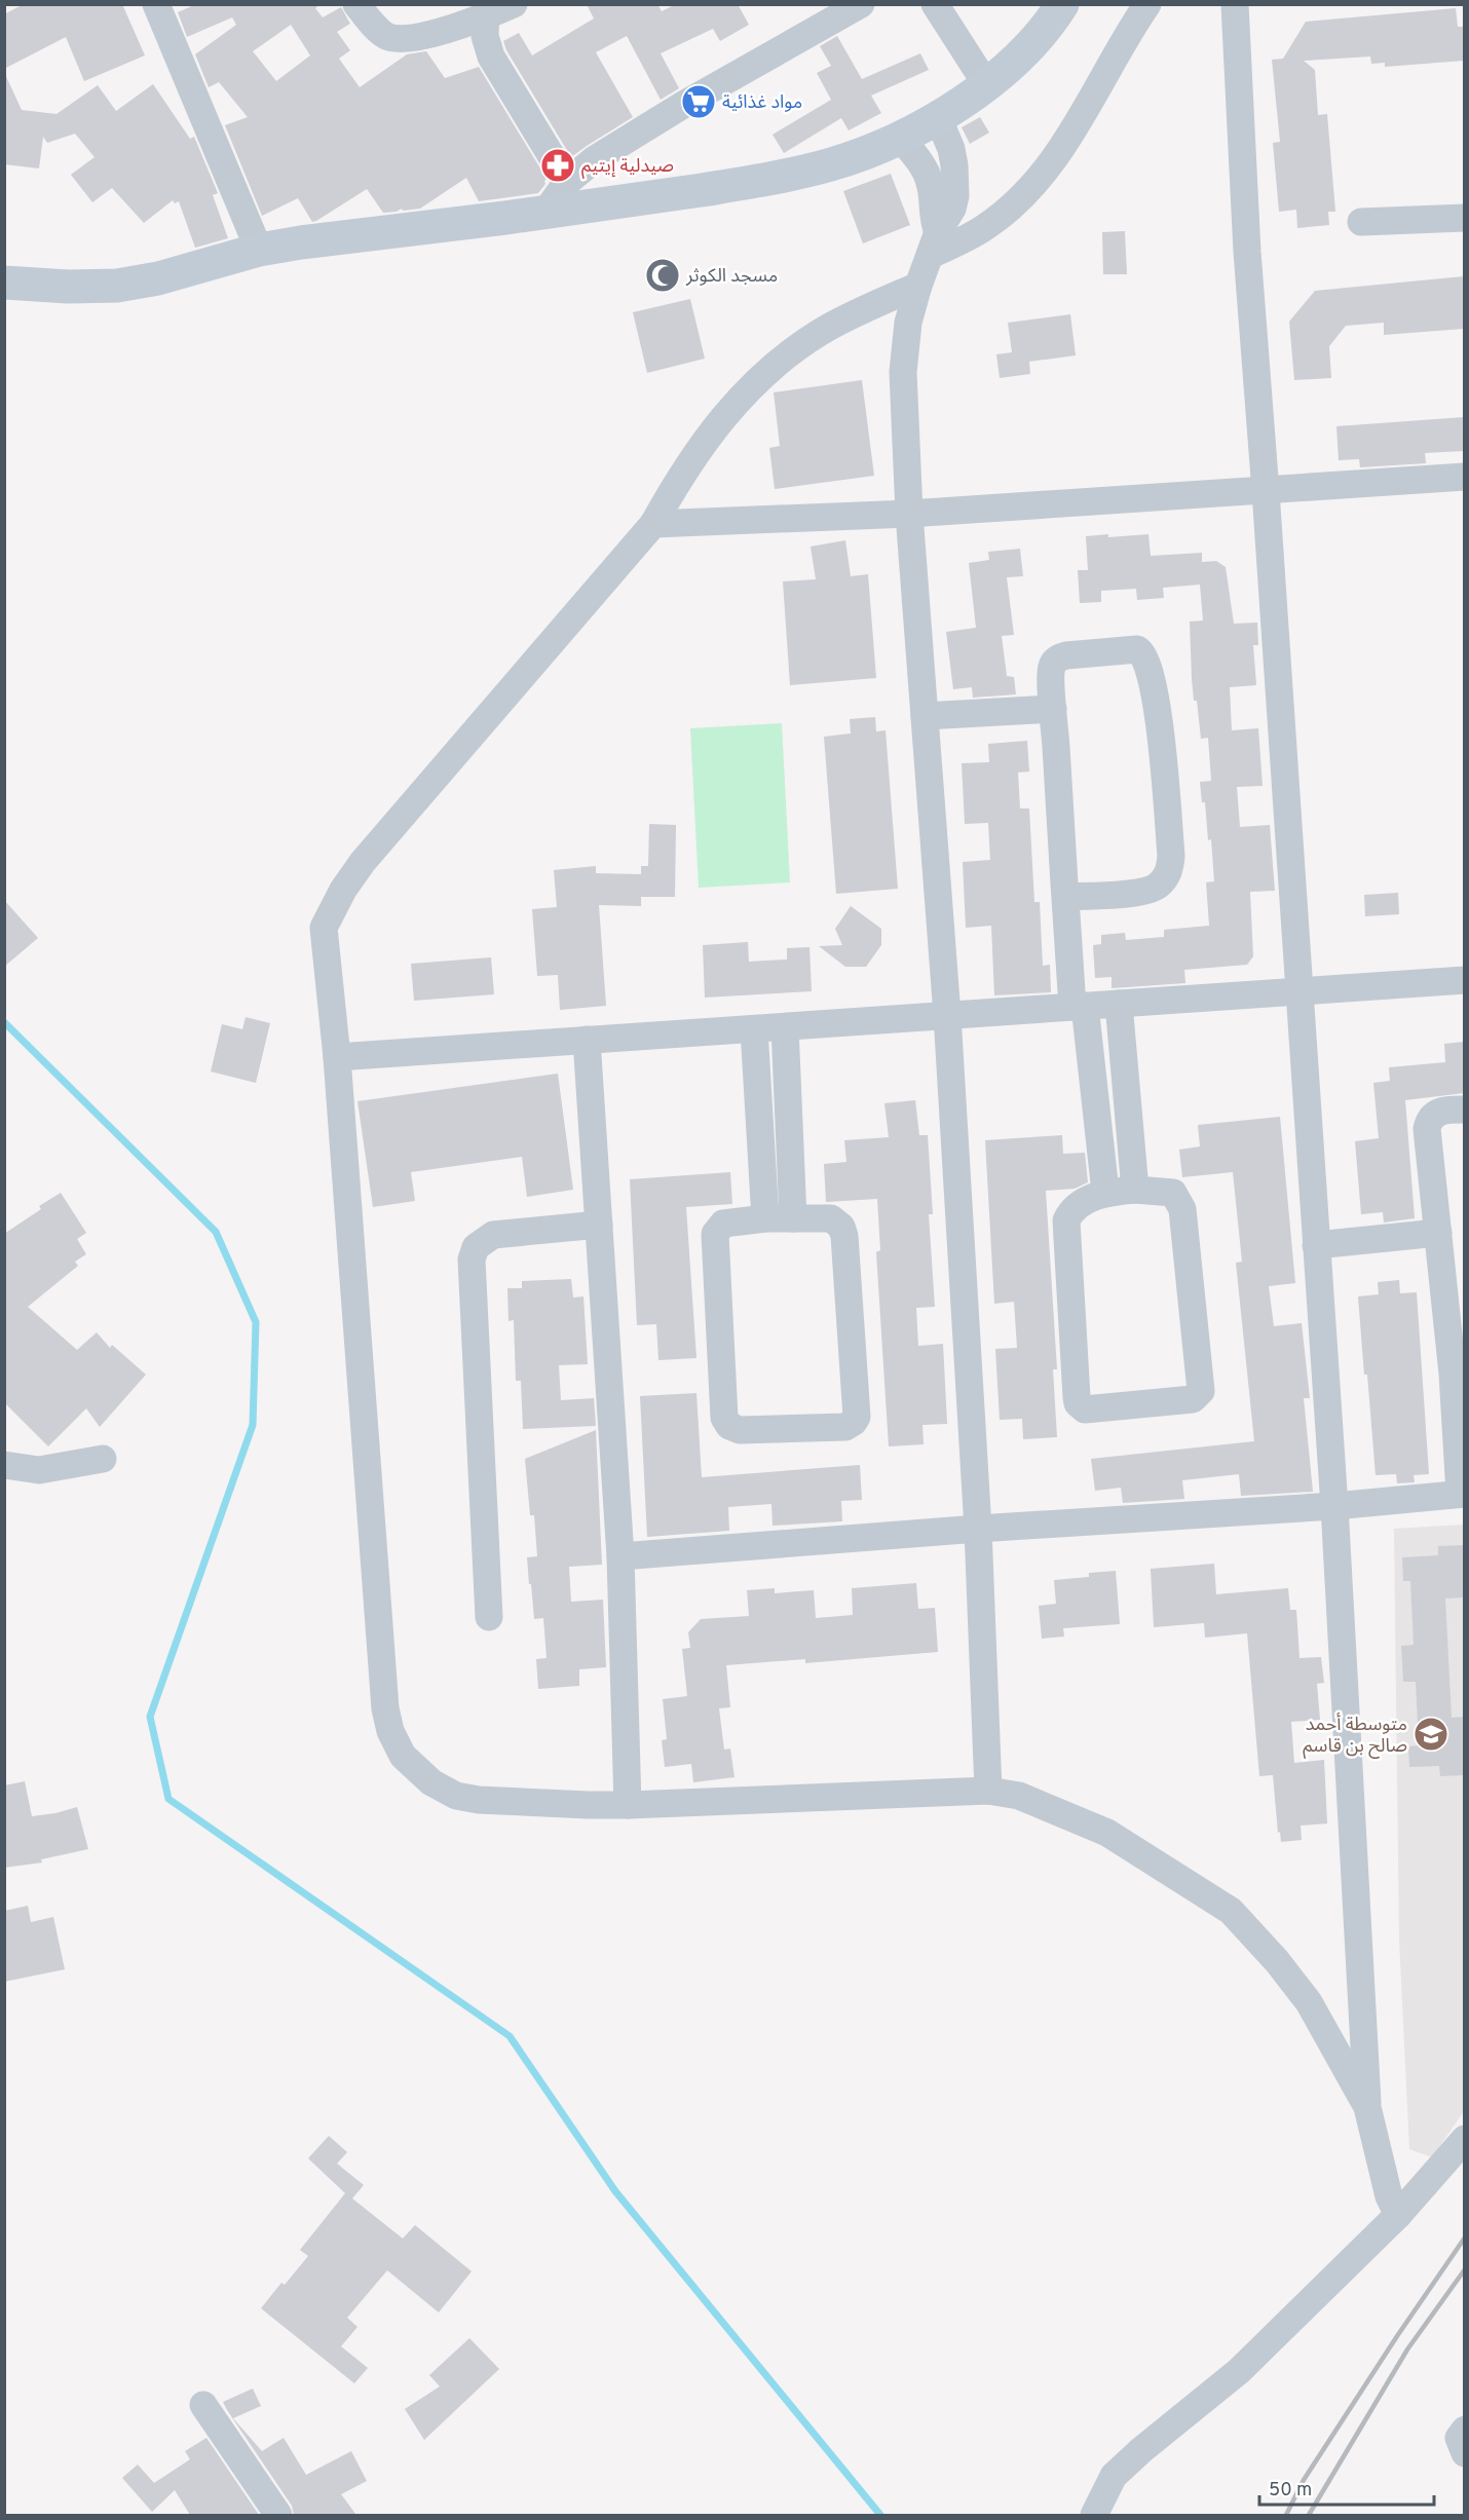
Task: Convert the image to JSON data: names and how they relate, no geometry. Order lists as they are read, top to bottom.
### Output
{
  "places": {
    "supermarket": ["مواد غذائية"],
    "pharmacy": ["صيدلية إيتيم"],
    "mosque": ["مسجد الكوثر"],
    "school or university": ["متوسطة أحمد صالح بن قاسم"]
  },
  "scale_bar": "50 m"
}
